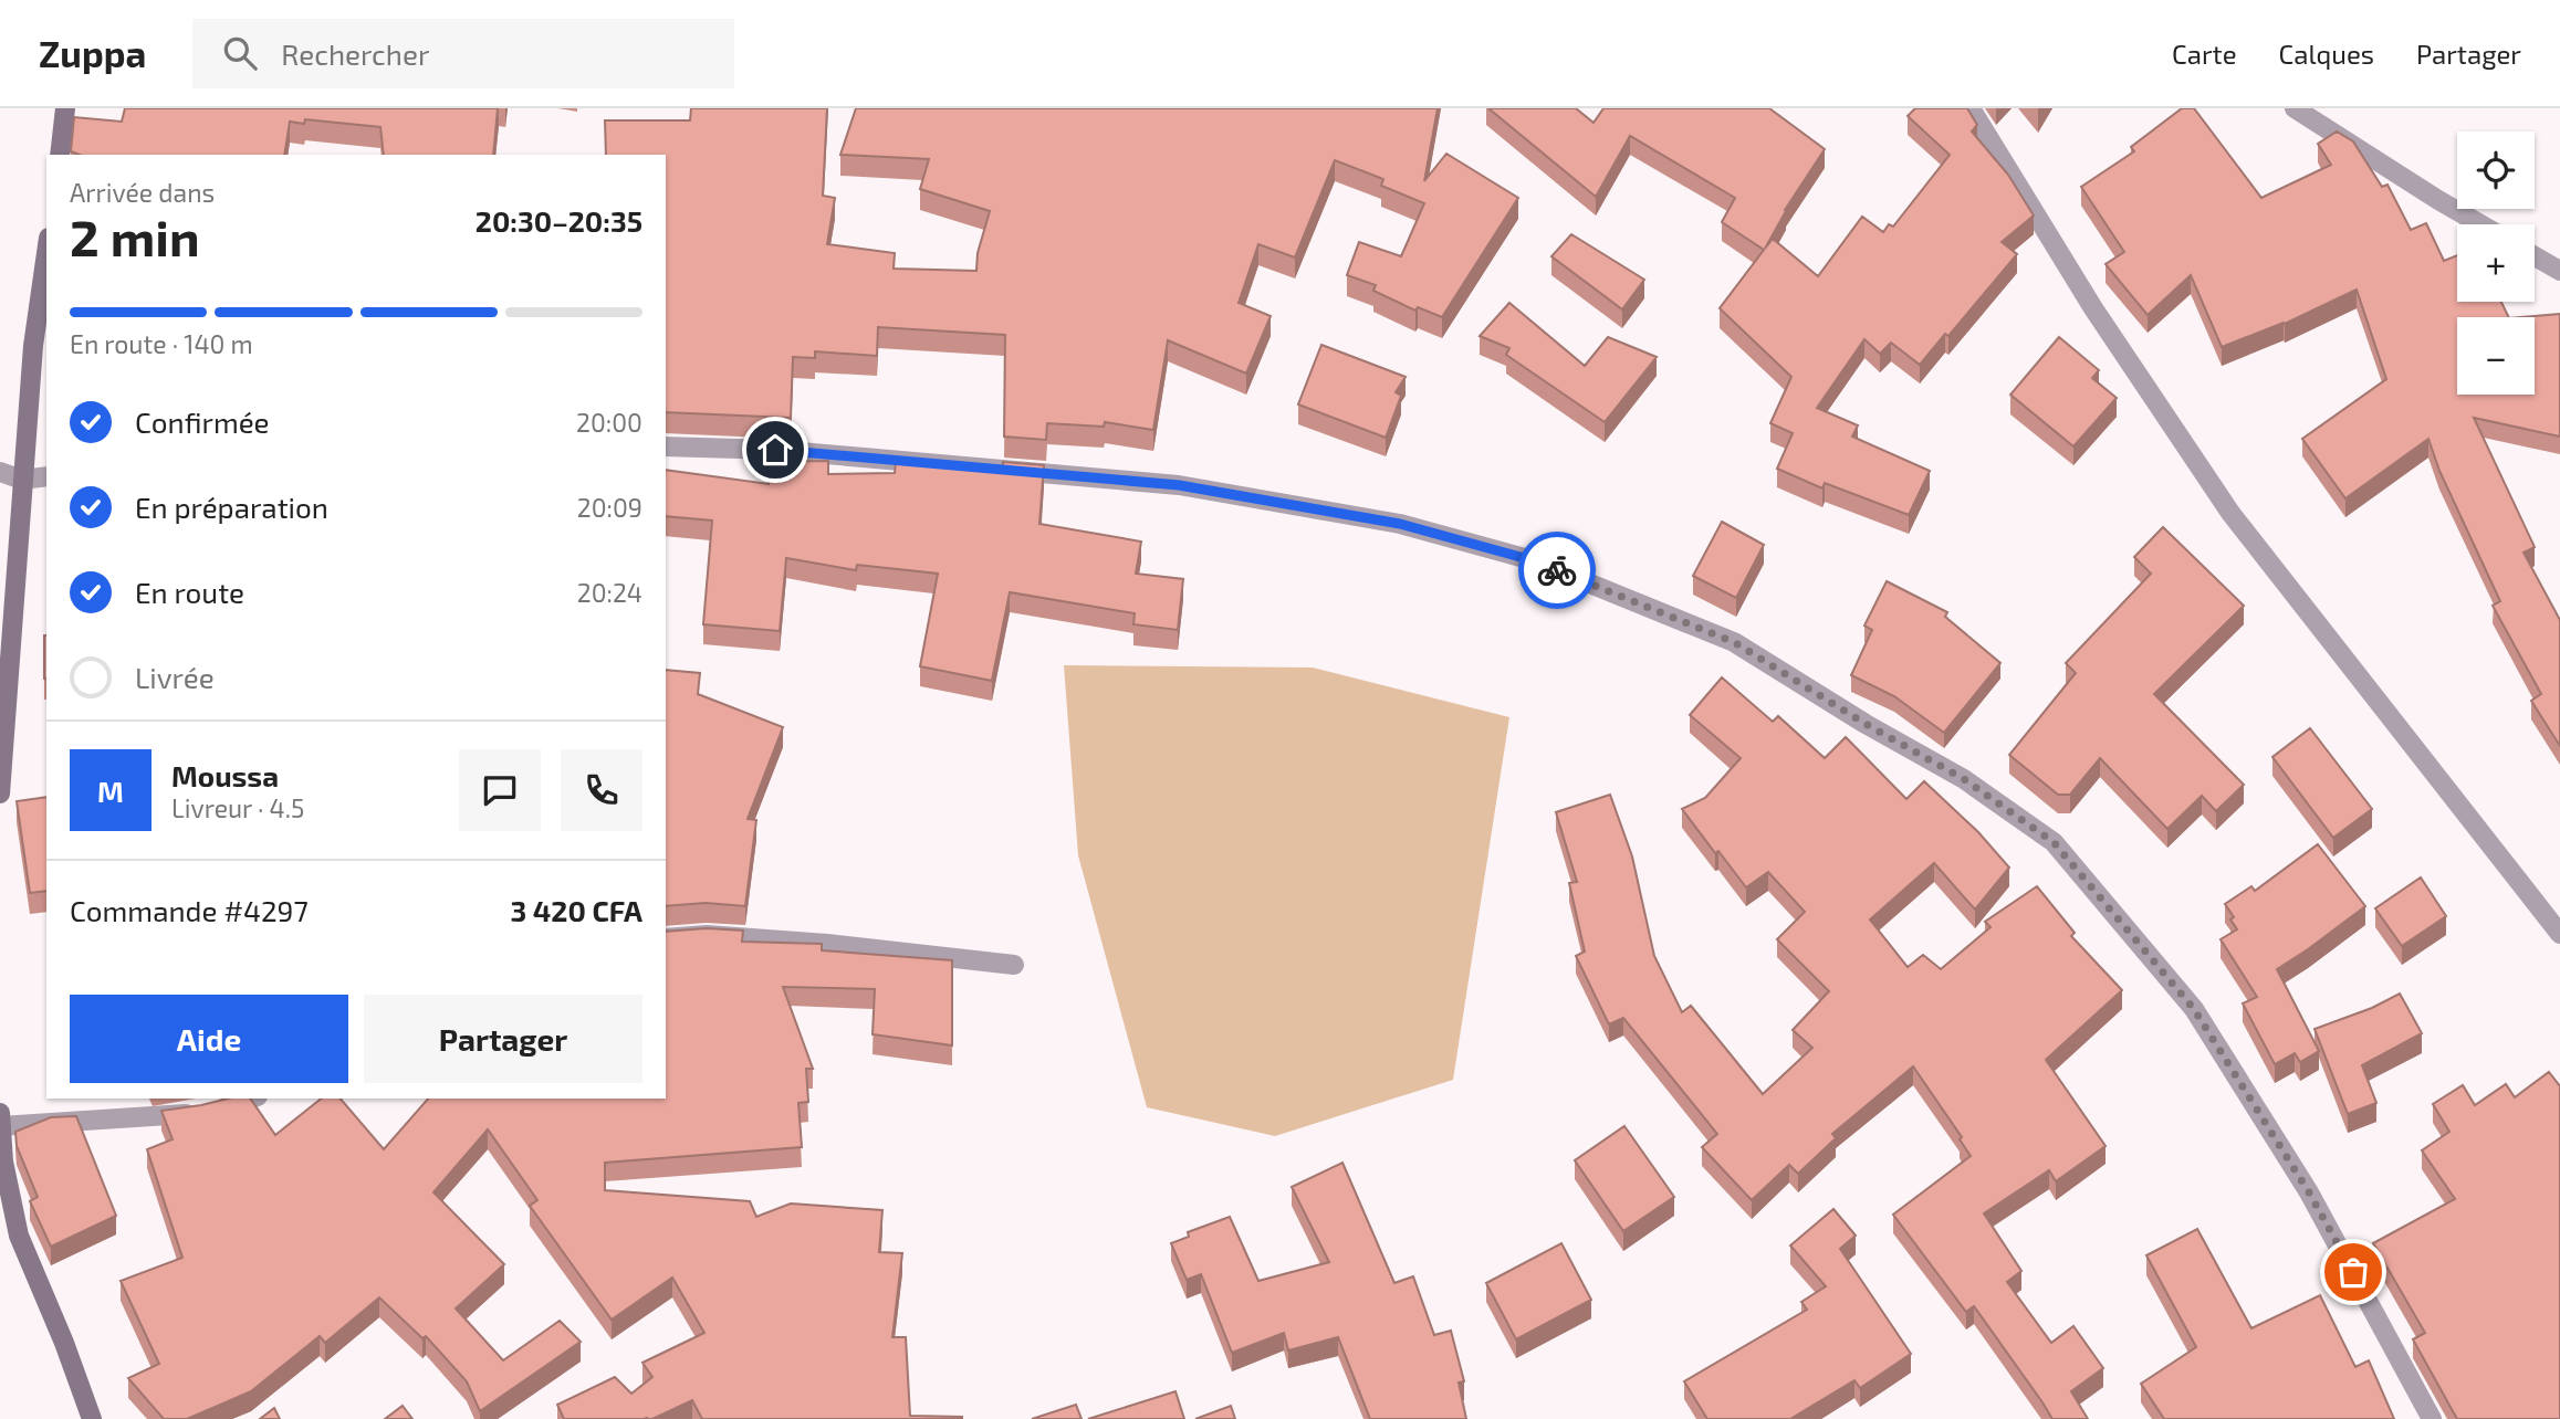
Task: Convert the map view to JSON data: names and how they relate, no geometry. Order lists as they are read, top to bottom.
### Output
{
  "page": {
    "header": "Zuppa",
    "search": "Rechercher",
    "nav": ["Carte", "Calques", "Partager"],
    "map_buttons": ["+", "−"],
    "heading": ["2 min", "Arrivée dans", "20:30–20:35"],
    "panel": [
      "Moussa",
      "Livreur · 4.5",
      "Commande #4297",
      "3 420 CFA"
    ],
    "bar": "En route · 140 m",
    "list": [
      ["Confirmée", "20:00"],
      ["En préparation", "20:09"],
      ["En route", "20:24"],
      "Livrée"
    ],
    "round": "M",
    "buttons": ["Aide", "Partager"]
  }
}
